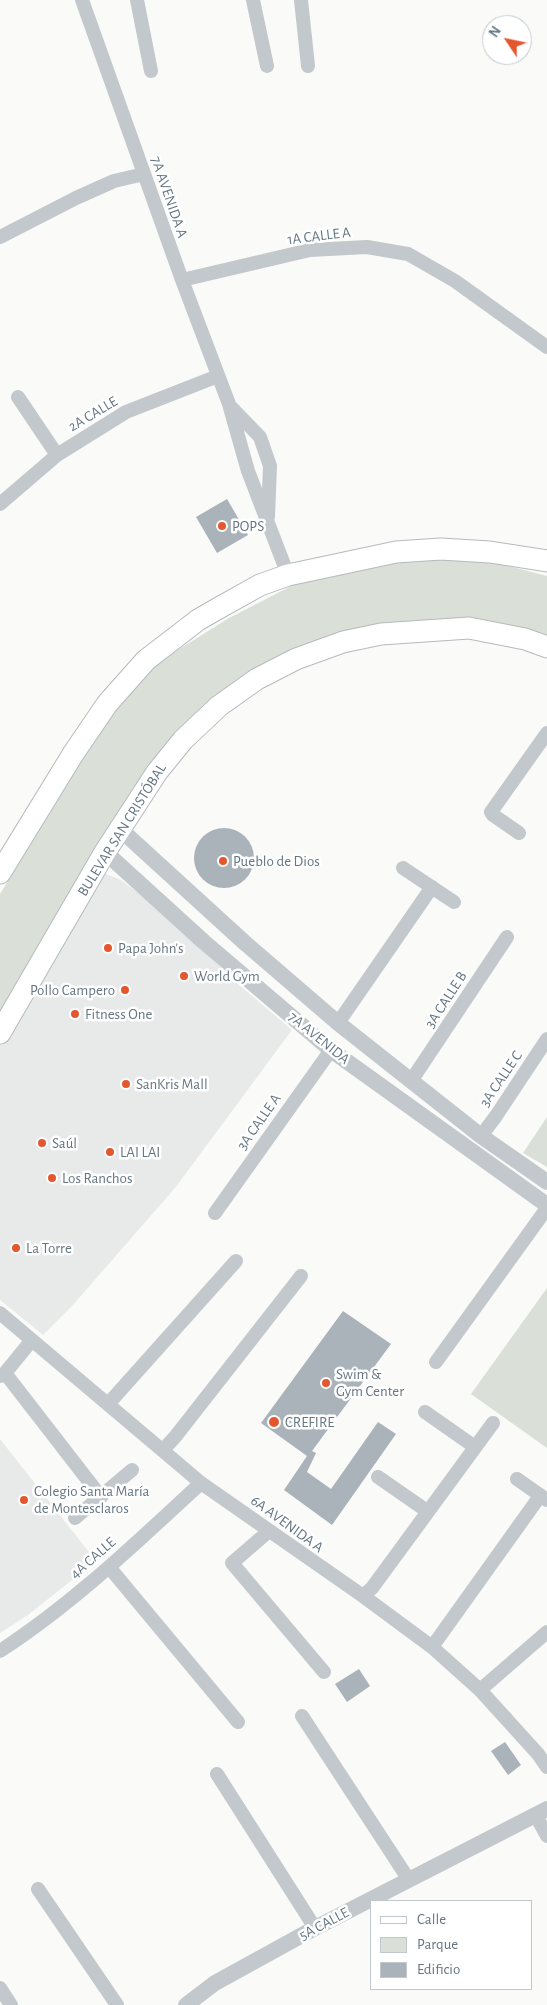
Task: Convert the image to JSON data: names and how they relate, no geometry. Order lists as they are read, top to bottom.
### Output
{
  "streets": {
    "main road": ["BULEVAR SAN CRISTÓBAL"],
    "street": [
      "7A AVENIDA A",
      "1A CALLE A",
      "2A CALLE",
      "3A CALLE B",
      "7A AVENIDA",
      "3A CALLE C",
      "3A CALLE A",
      "6A AVENIDA A",
      "4A CALLE",
      "5A CALLE"
    ]
  },
  "crossings": [
    ["7A AVENIDA A", "1A CALLE A"],
    ["7A AVENIDA A", "2A CALLE"],
    ["BULEVAR SAN CRISTÓBAL", "7A AVENIDA"],
    ["3A CALLE B", "7A AVENIDA"],
    ["7A AVENIDA", "3A CALLE C"],
    ["7A AVENIDA", "3A CALLE A"],
    ["6A AVENIDA A", "4A CALLE"]
  ],
  "places": [
    "POPS",
    "Pueblo de Dios",
    "Papa John's",
    "World Gym",
    "Pollo Campero",
    "Fitness One",
    "SanKris Mall",
    "Saúl",
    "LAI LAI",
    "Los Ranchos",
    "La Torre",
    "Swim & Gym Center",
    "CREFIRE",
    "Colegio Santa María de Montesclaros"
  ],
  "legend": ["Calle", "Parque", "Edificio"],
  "north": "top left"
}
